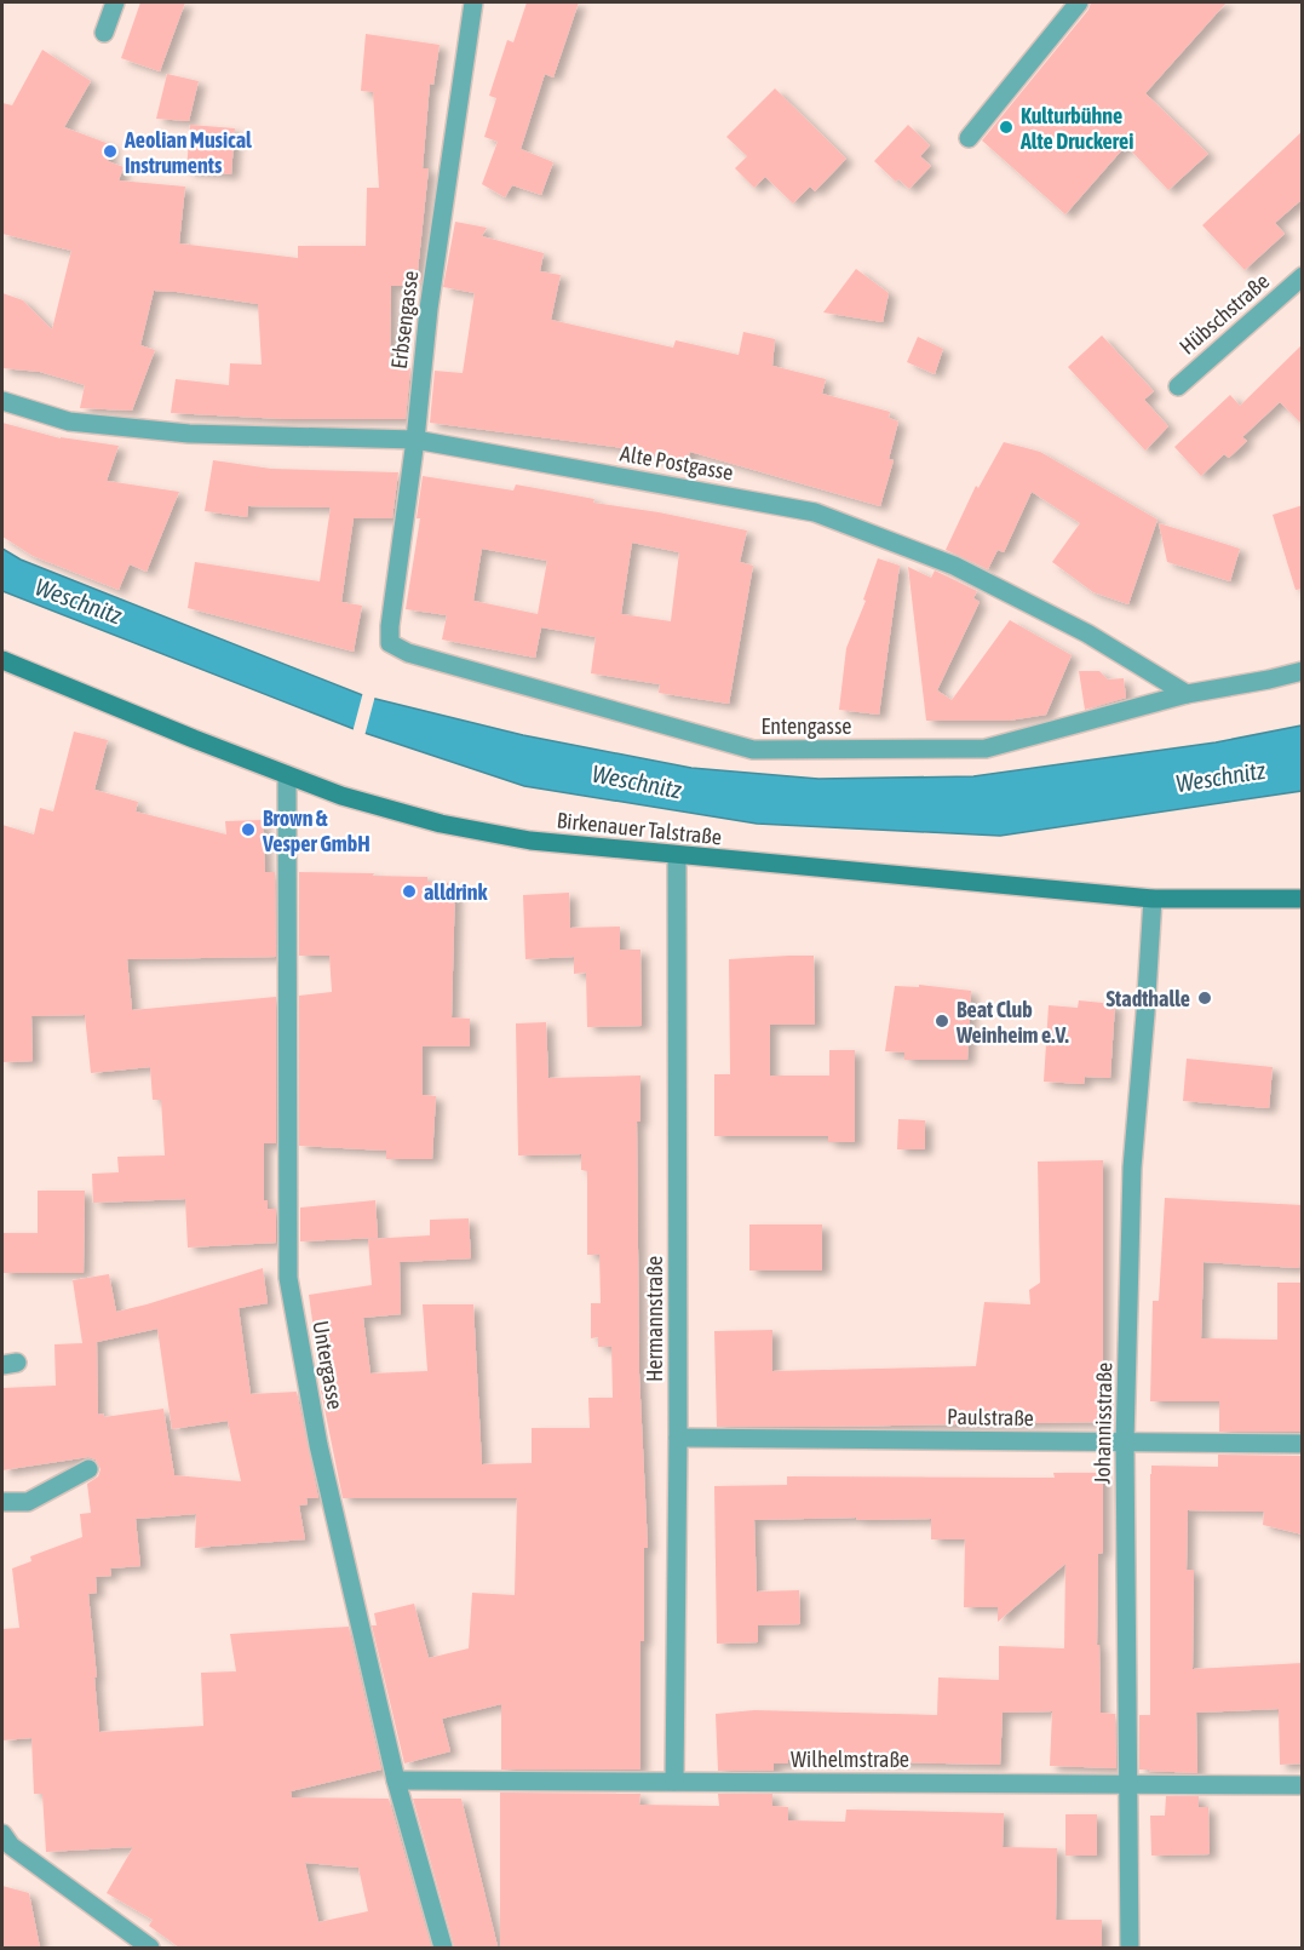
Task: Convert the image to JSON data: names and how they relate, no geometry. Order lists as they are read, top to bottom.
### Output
{
  "streets": {
    "main road": ["Birkenauer Talstraße"],
    "street": [
      "Hübschstraße",
      "Erbsengasse",
      "Alte Postgasse",
      "Entengasse",
      "Hermannstraße",
      "Untergasse",
      "Paulstraße",
      "Johannisstraße",
      "Wilhelmstraße"
    ]
  },
  "crossings": [
    ["Erbsengasse", "Alte Postgasse"],
    ["Erbsengasse", "Entengasse"],
    ["Alte Postgasse", "Entengasse"],
    ["Birkenauer Talstraße", "Hermannstraße"],
    ["Birkenauer Talstraße", "Untergasse"],
    ["Birkenauer Talstraße", "Johannisstraße"],
    ["Hermannstraße", "Paulstraße"],
    ["Hermannstraße", "Wilhelmstraße"],
    ["Untergasse", "Wilhelmstraße"],
    ["Paulstraße", "Johannisstraße"],
    ["Johannisstraße", "Wilhelmstraße"]
  ],
  "water": ["Weschnitz"],
  "places": [
    "Kulturbühne Alte Druckerei",
    "Aeolian Musical Instruments",
    "Brown & Vesper GmbH",
    "alldrink",
    "Stadthalle",
    "Beat Club Weinheim e.V."
  ]
}
